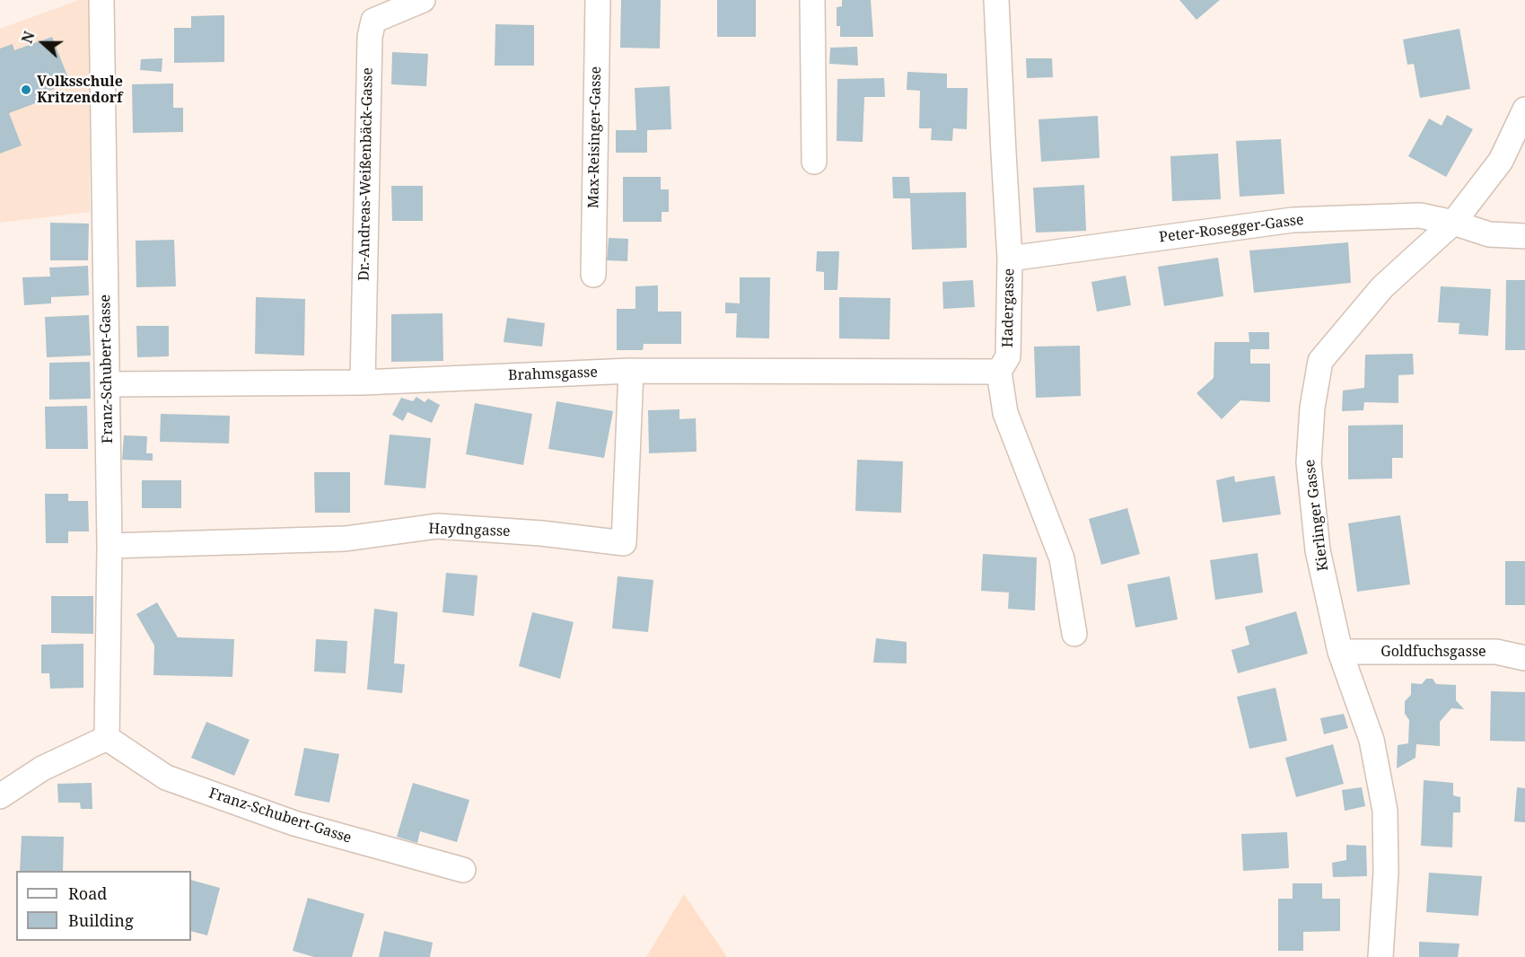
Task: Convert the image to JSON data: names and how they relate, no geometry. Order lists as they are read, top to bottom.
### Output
{
  "streets": {
    "street": [
      "Max-Reisinger-Gasse",
      "Dr.-Andreas-Weißenbäck-Gasse",
      "Peter-Rosegger-Gasse",
      "Hadergasse",
      "Franz-Schubert-Gasse",
      "Brahmsgasse",
      "Kierlinger Gasse",
      "Haydngasse",
      "Goldfuchsgasse"
    ]
  },
  "crossings": [
    ["Dr.-Andreas-Weißenbäck-Gasse", "Brahmsgasse"],
    ["Peter-Rosegger-Gasse", "Hadergasse"],
    ["Peter-Rosegger-Gasse", "Kierlinger Gasse"],
    ["Hadergasse", "Brahmsgasse"],
    ["Franz-Schubert-Gasse", "Brahmsgasse"],
    ["Franz-Schubert-Gasse", "Haydngasse"],
    ["Brahmsgasse", "Haydngasse"],
    ["Kierlinger Gasse", "Goldfuchsgasse"]
  ],
  "places": ["Volksschule Kritzendorf"],
  "legend": ["Road", "Building"],
  "north": "left"
}
